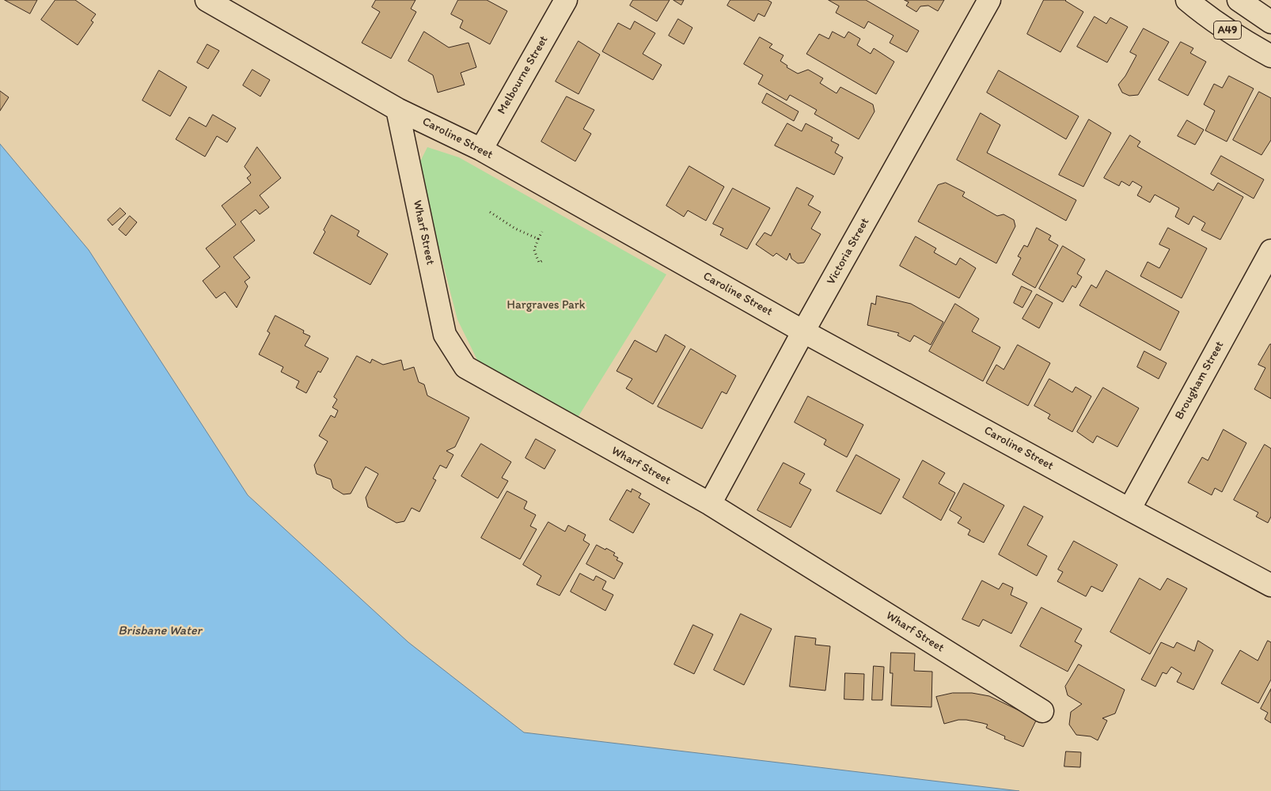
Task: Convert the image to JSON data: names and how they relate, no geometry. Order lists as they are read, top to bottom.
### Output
{
  "streets": {
    "main road": [
      "A49",
      "Melbourne Street",
      "Caroline Street",
      "Wharf Street",
      "Victoria Street",
      "Brougham Street"
    ]
  },
  "crossings": [
    ["Melbourne Street", "Caroline Street"],
    ["Caroline Street", "Wharf Street"],
    ["Caroline Street", "Victoria Street"],
    ["Caroline Street", "Brougham Street"],
    ["Wharf Street", "Victoria Street"]
  ],
  "water": ["Brisbane Water"],
  "parks": ["Hargraves Park"]
}
